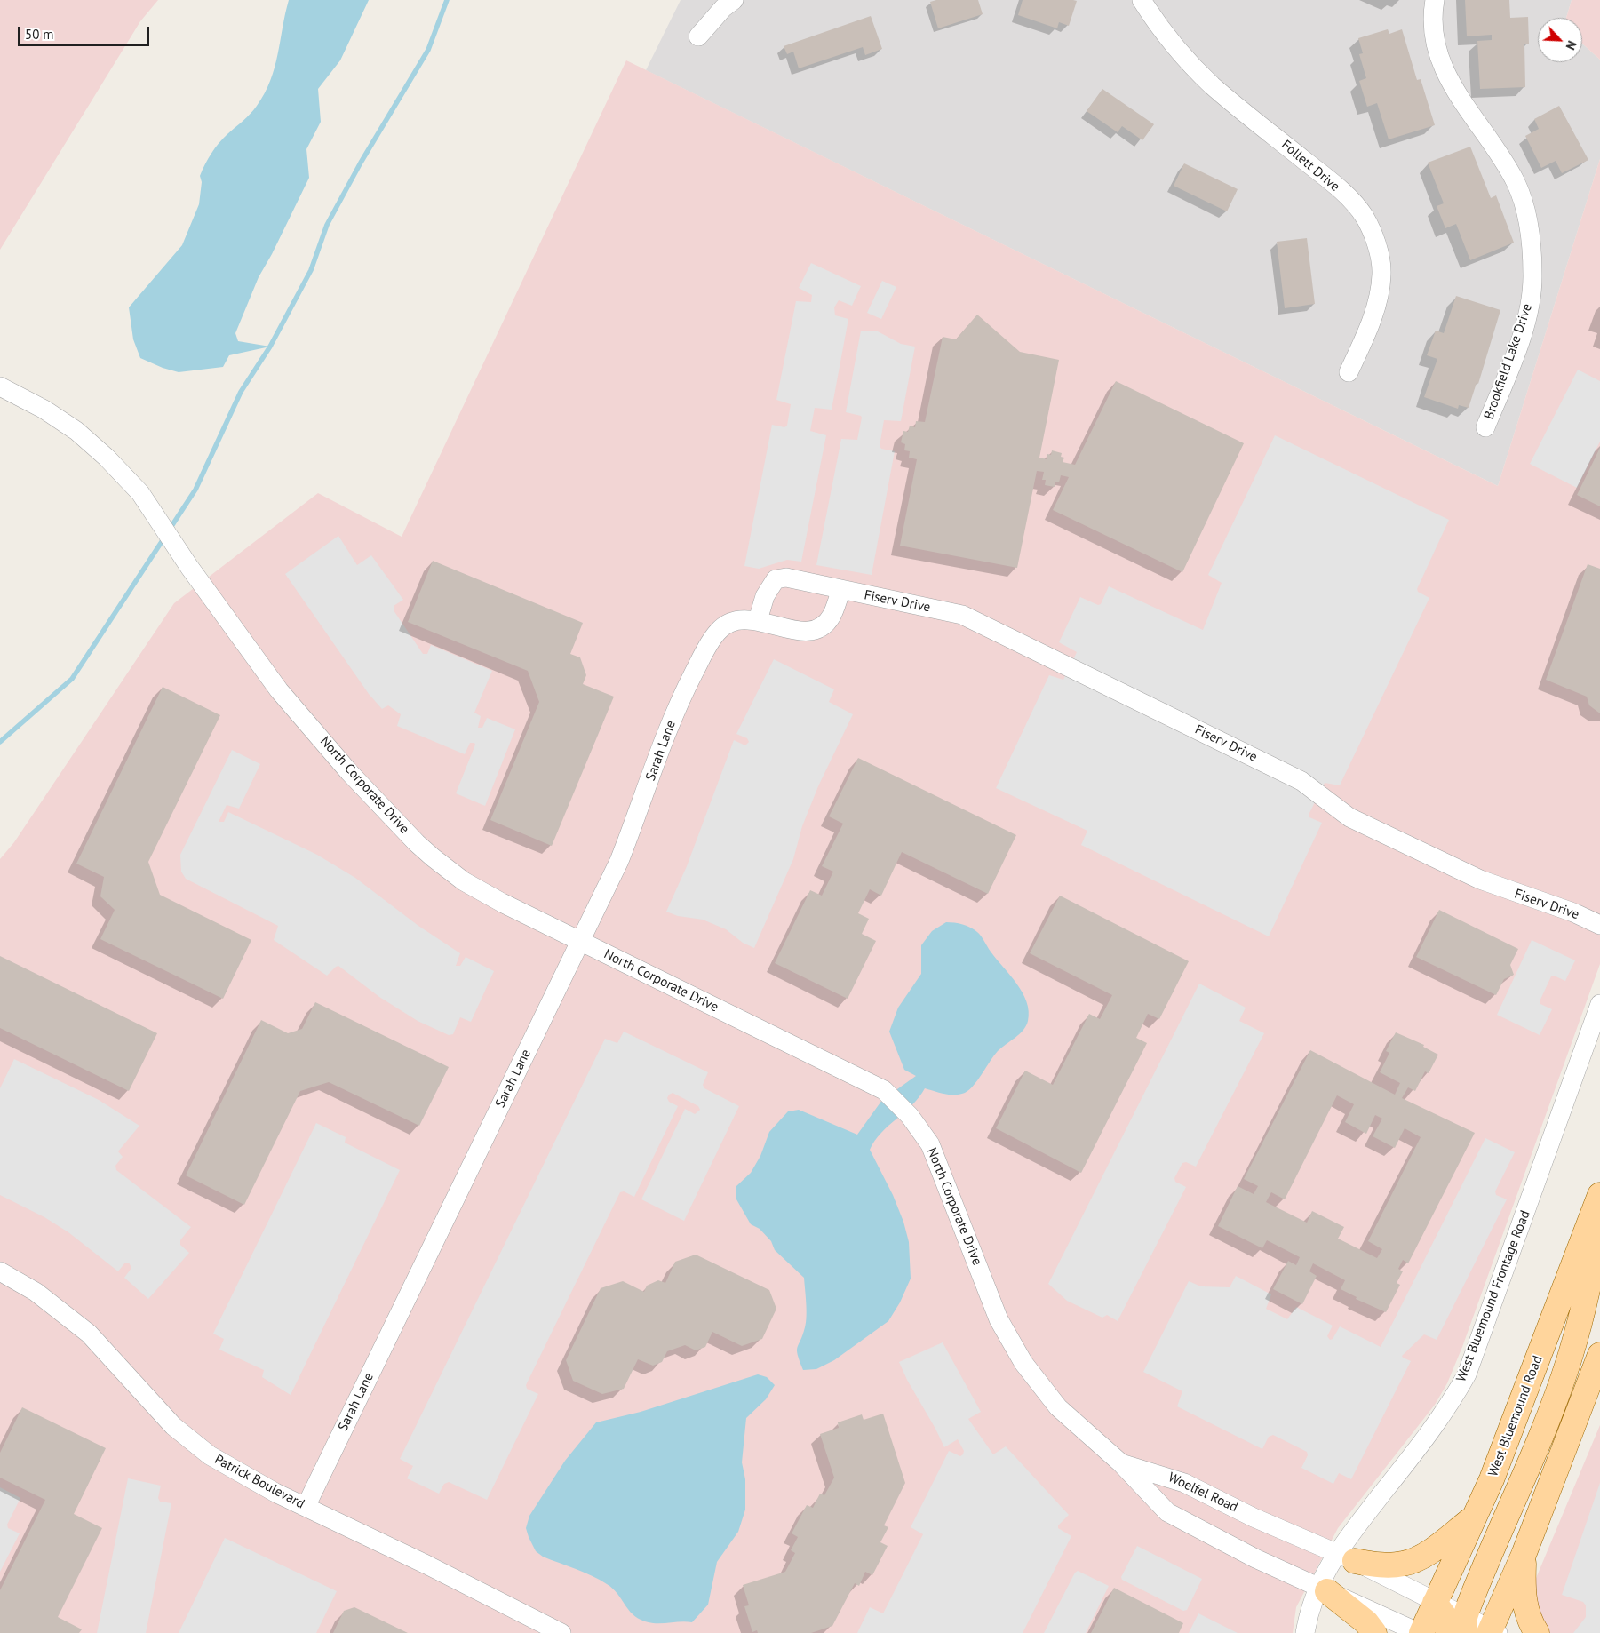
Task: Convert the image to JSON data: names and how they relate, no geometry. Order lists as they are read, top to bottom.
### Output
{
  "streets": {
    "main road": ["West Bluemound Road"],
    "street": [
      "Follett Drive",
      "Brookfield Lake Drive",
      "Fiserv Drive",
      "Sarah Lane",
      "North Corporate Drive",
      "West Bluemound Frontage Road",
      "Patrick Boulevard",
      "Woelfel Road"
    ]
  },
  "crossings": [
    ["Fiserv Drive", "Sarah Lane"],
    ["Sarah Lane", "North Corporate Drive"],
    ["Sarah Lane", "Patrick Boulevard"],
    ["North Corporate Drive", "Woelfel Road"],
    ["West Bluemound Frontage Road", "Woelfel Road"],
    ["West Bluemound Road", "Woelfel Road"]
  ],
  "scale_bar": "50 m",
  "north": "bottom right"
}
